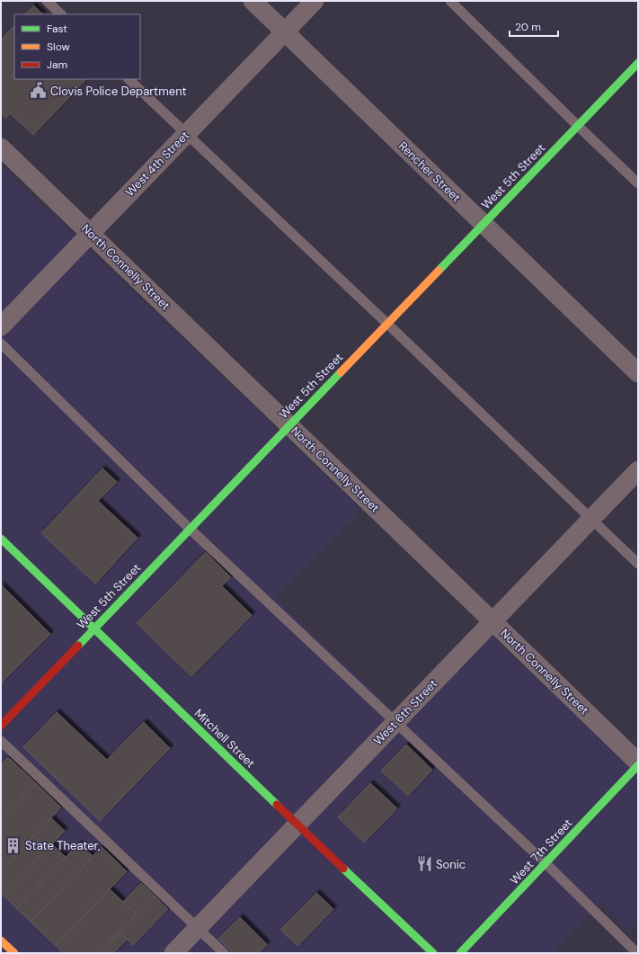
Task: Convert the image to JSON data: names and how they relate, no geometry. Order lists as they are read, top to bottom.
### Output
{
  "streets": {
    "street": [
      "West 4th Street",
      "Rencher Street",
      "West 5th Street",
      "North Connelly Street",
      "West 6th Street",
      "Mitchell Street",
      "West 7th Street"
    ]
  },
  "crossings": [
    ["West 4th Street", "Rencher Street"],
    ["West 4th Street", "North Connelly Street"],
    ["Rencher Street", "West 5th Street"],
    ["West 5th Street", "North Connelly Street"],
    ["West 5th Street", "Mitchell Street"],
    ["North Connelly Street", "West 6th Street"],
    ["West 6th Street", "Mitchell Street"]
  ],
  "places": {
    "public building": ["Clovis Police Department"],
    "building": ["State Theater,"],
    "restaurant": ["Sonic"]
  },
  "legend": ["Fast", "Slow", "Jam"],
  "scale_bar": "20 m"
}
